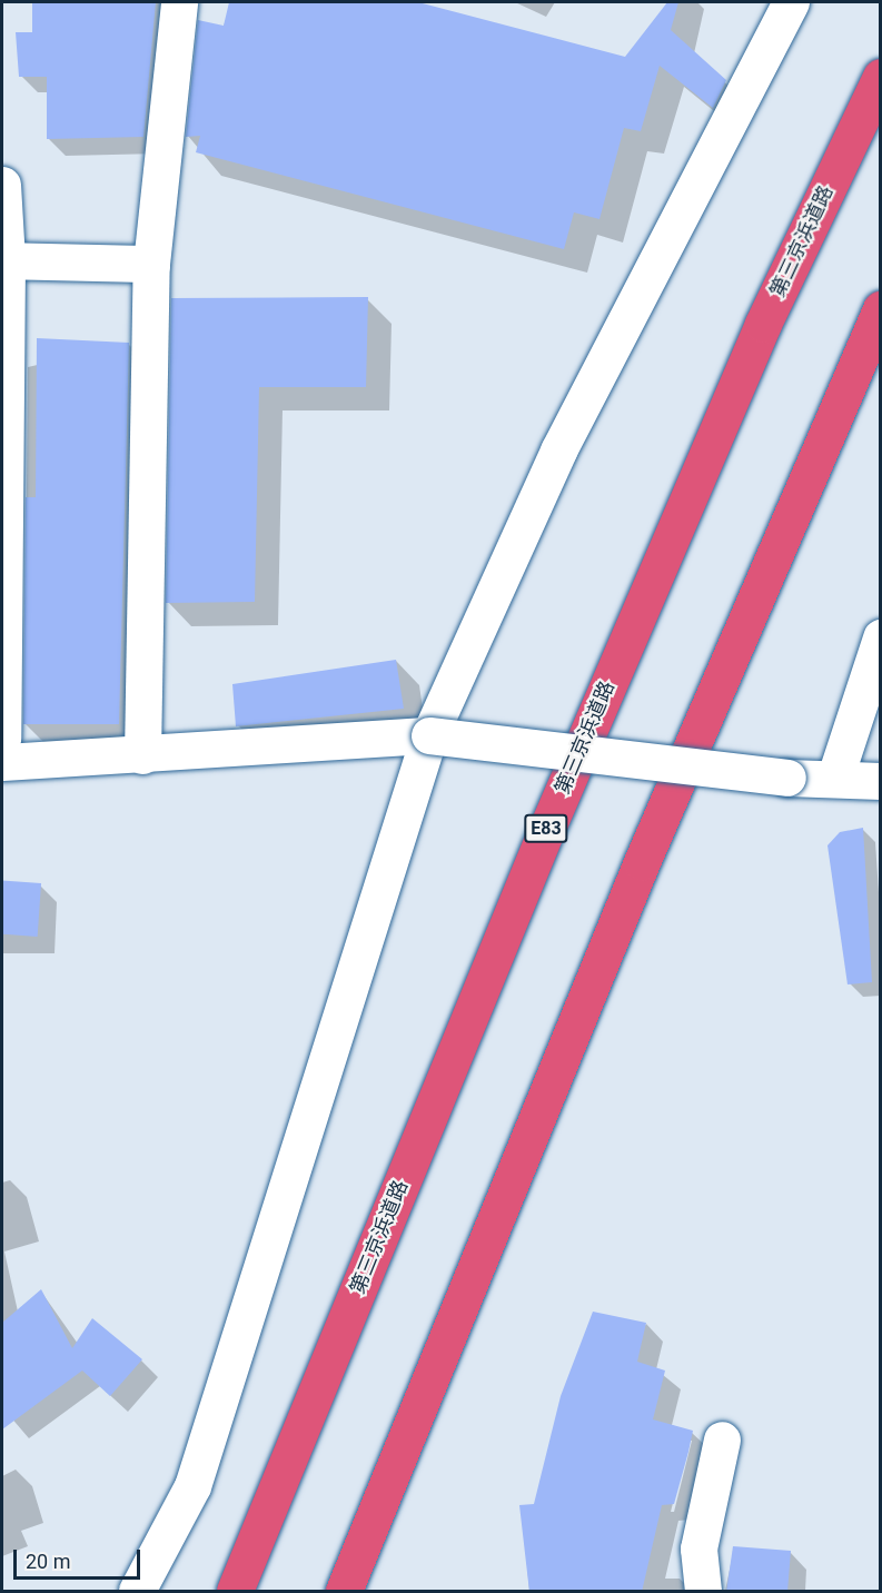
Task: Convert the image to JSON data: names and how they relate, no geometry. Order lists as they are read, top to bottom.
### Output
{
  "streets": {
    "highway": ["第三京浜道路", "E83"]
  },
  "scale_bar": "20 m"
}
